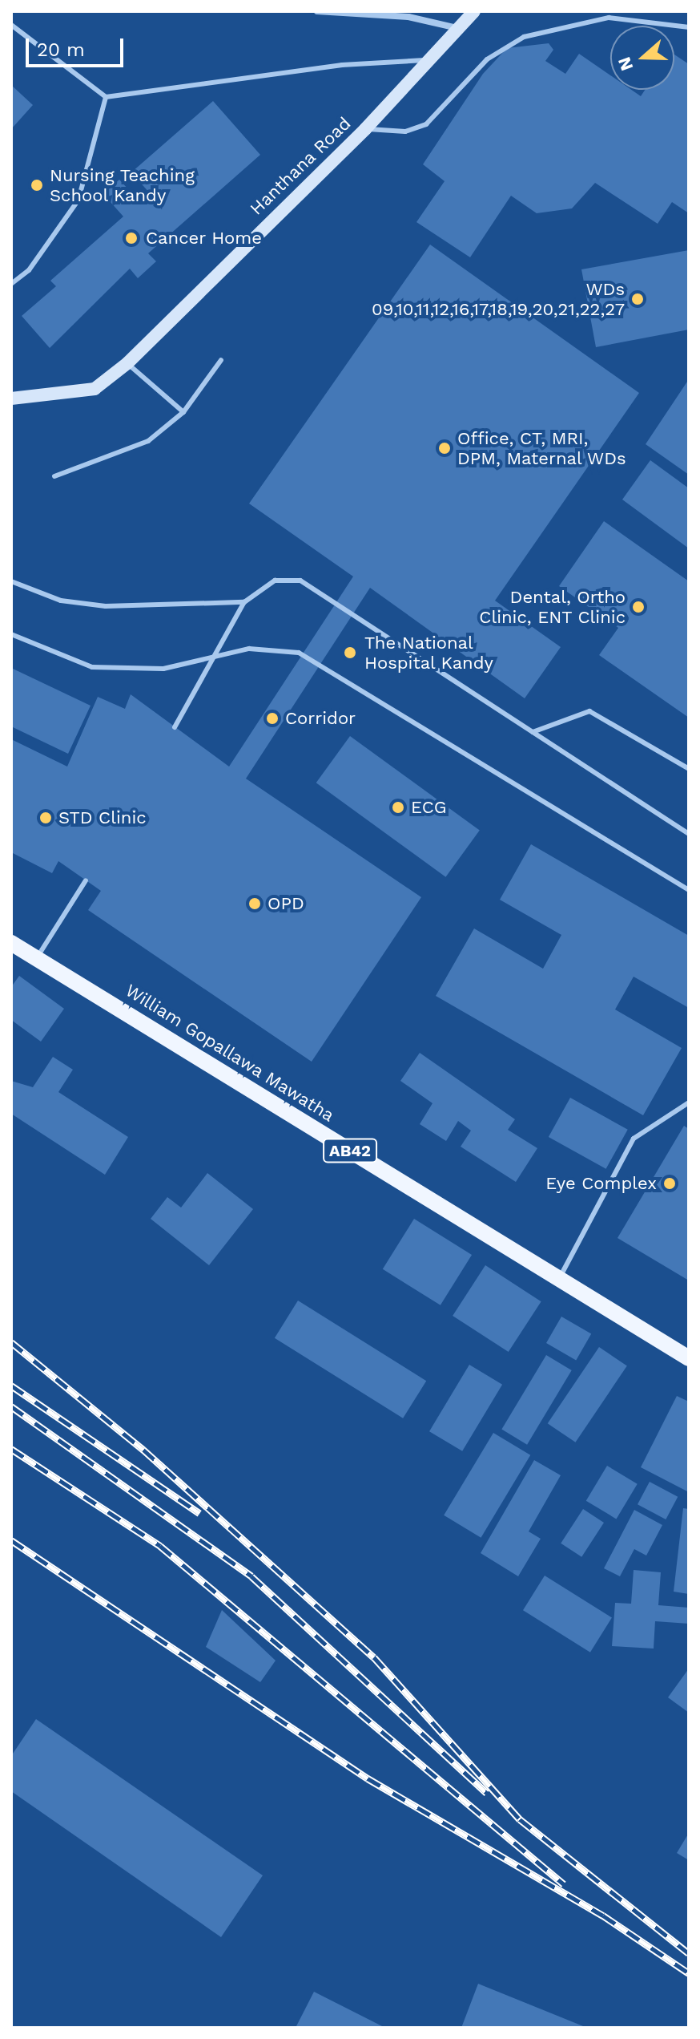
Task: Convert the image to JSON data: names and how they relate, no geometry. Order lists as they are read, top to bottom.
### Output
{
  "streets": {
    "main road": ["William Gopallawa Mawatha", "AB42"],
    "street": ["Hanthana Road"]
  },
  "places": [
    "Nursing Teaching School Kandy",
    "Cancer Home",
    "WDs 09,10,11,12,16,17,18,19,20,21,22,27",
    "Office, CT, MRI, DPM, Maternal WDs",
    "Dental, Ortho Clinic, ENT Clinic",
    "The National Hospital Kandy",
    "Corridor",
    "ECG",
    "STD Clinic",
    "OPD",
    "Eye Complex"
  ],
  "scale_bar": "20 m",
  "north": "left"
}
